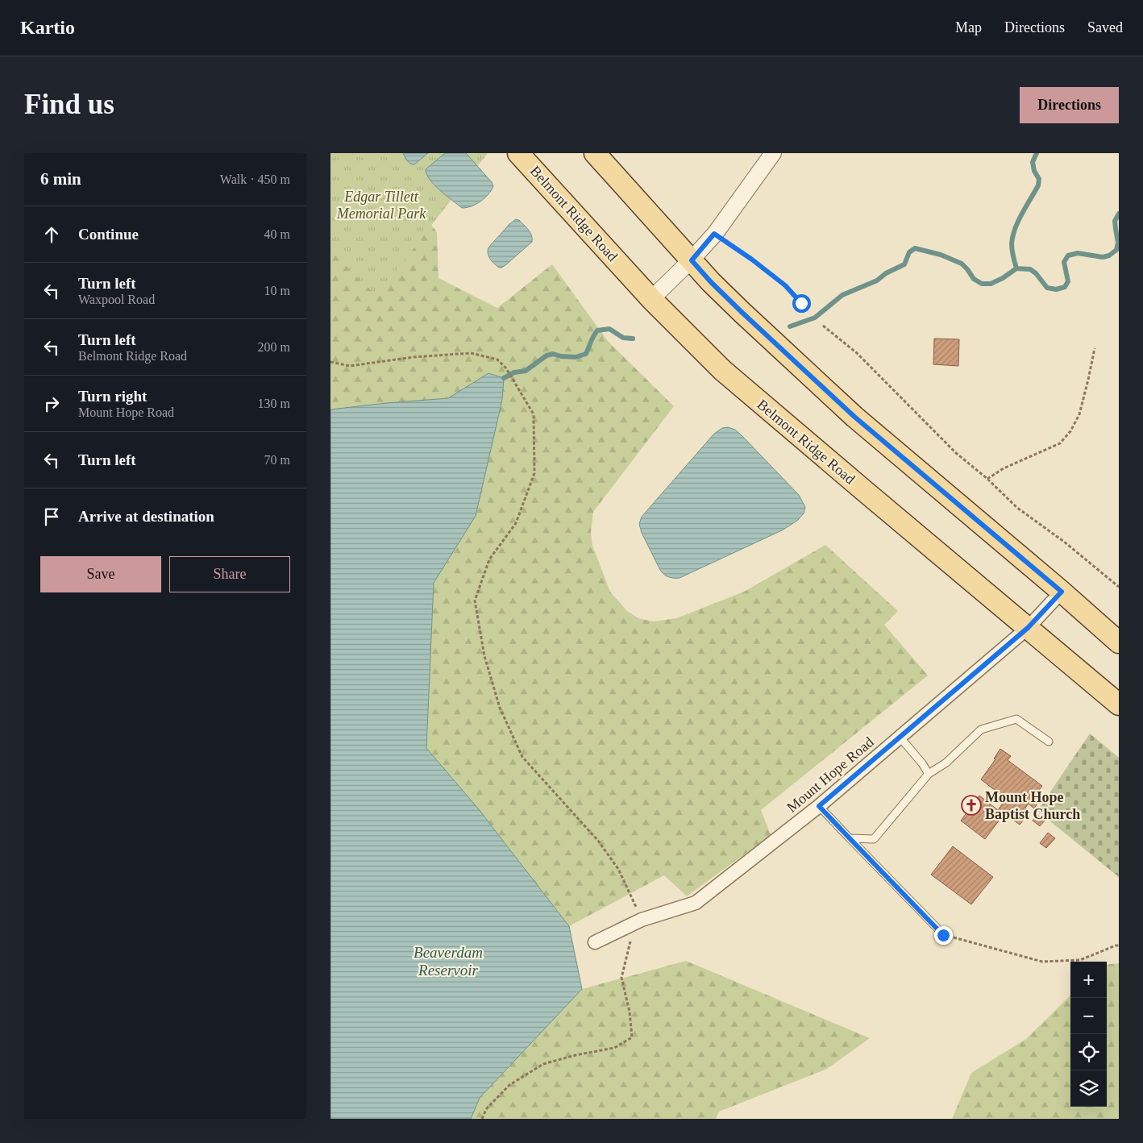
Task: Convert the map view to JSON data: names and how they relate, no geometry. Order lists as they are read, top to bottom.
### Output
{
  "streets": {
    "main road": ["Belmont Ridge Road"],
    "street": ["Mount Hope Road"]
  },
  "crossings": [
    ["Belmont Ridge Road", "Mount Hope Road"]
  ],
  "water": ["Beaverdam Reservoir"],
  "parks": ["Edgar Tillett Memorial Park"],
  "places": {
    "church": ["Mount Hope Baptist Church"]
  },
  "page": {
    "header": "Kartio",
    "nav": ["Map", "Directions", "Saved"],
    "buttons": [
      "Directions",
      ["Save", "Share"]
    ],
    "title": "Find us",
    "heading": ["6 min", "Walk · 450 m"],
    "list": [
      ["Continue", "40 m"],
      ["Turn left", "Waxpool Road", "10 m"],
      ["Turn left", "Belmont Ridge Road", "200 m"],
      ["Turn right", "Mount Hope Road", "130 m"],
      ["Turn left", "70 m"],
      "Arrive at destination"
    ],
    "map_buttons": ["+", "−"]
  }
}
